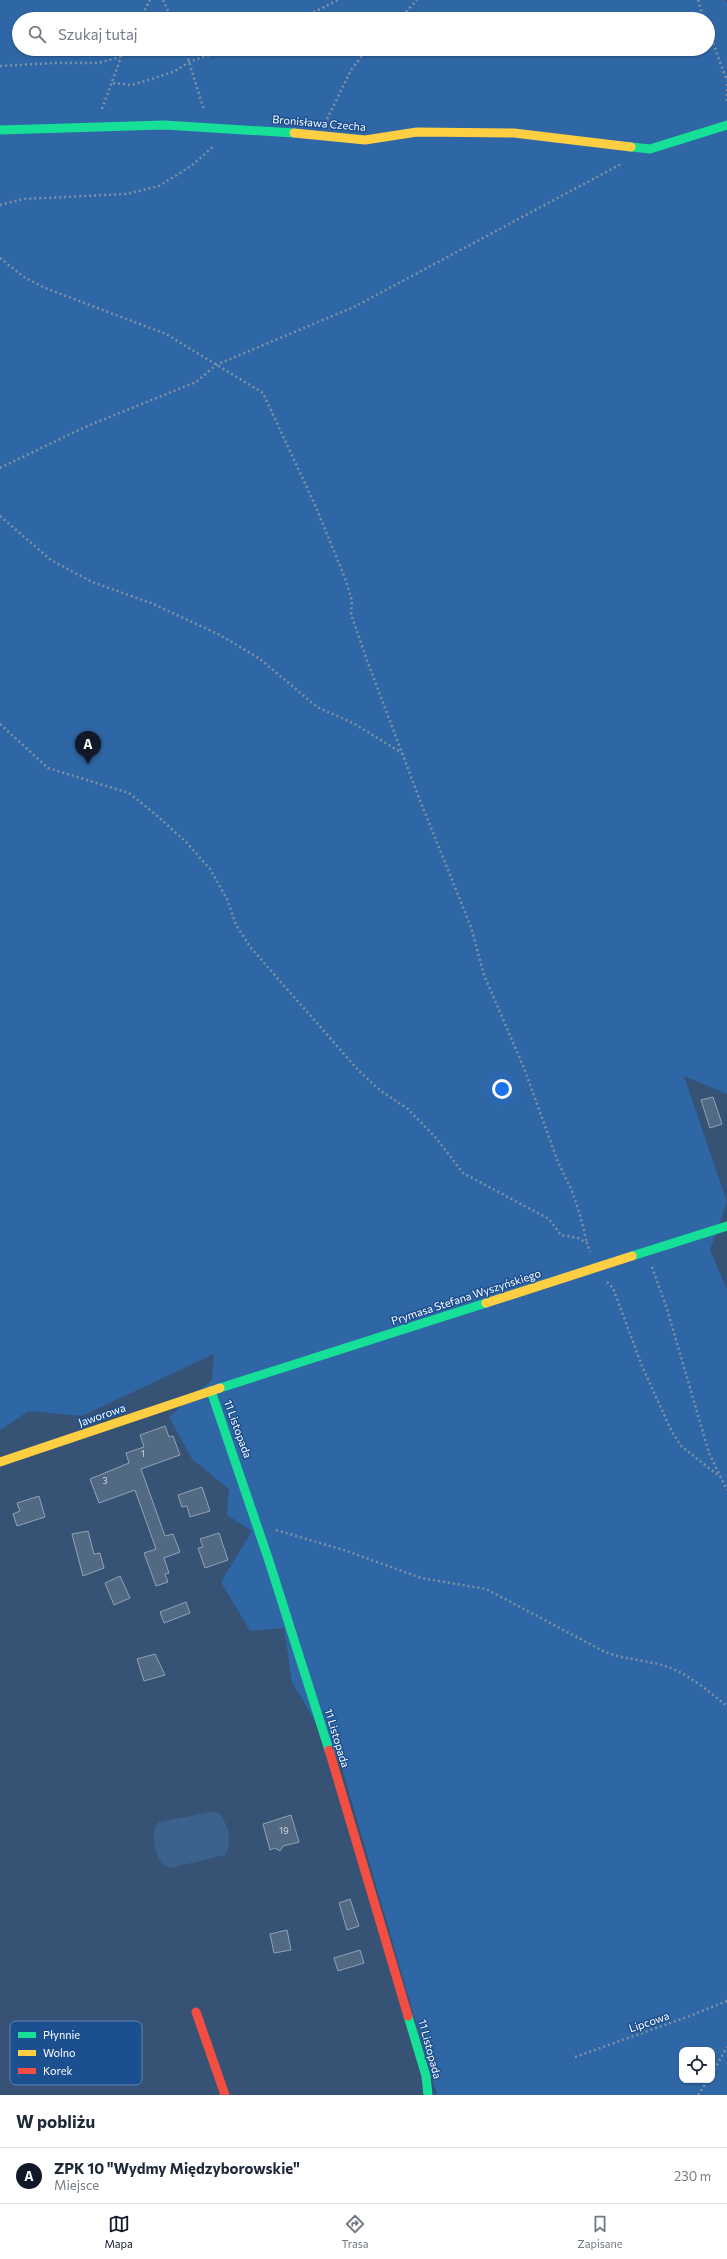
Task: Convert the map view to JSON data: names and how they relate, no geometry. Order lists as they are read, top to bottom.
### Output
{
  "streets": {
    "street": [
      "Bronisława Czecha",
      "Prymasa Stefana Wyszyńskiego",
      "Jaworowa",
      "11 Listopada"
    ],
    "path": ["Lipcowa"]
  },
  "crossings": [
    ["Prymasa Stefana Wyszyńskiego", "Jaworowa"],
    ["Prymasa Stefana Wyszyńskiego", "11 Listopada"],
    ["Jaworowa", "11 Listopada"]
  ],
  "house_numbers": ["1", "3", "19"],
  "legend": ["Płynnie", "Wolno", "Korek"],
  "page": {
    "search": "Szukaj tutaj",
    "pins": "A",
    "heading": "W pobliżu",
    "list": [
      {
        "mark": "A",
        "name": "ZPK 10 \"Wydmy Międzyborowskie\"",
        "note": "Miejsce",
        "value": "230 m"
      }
    ],
    "nav": ["Mapa", "Trasa", "Zapisane"]
  }
}
